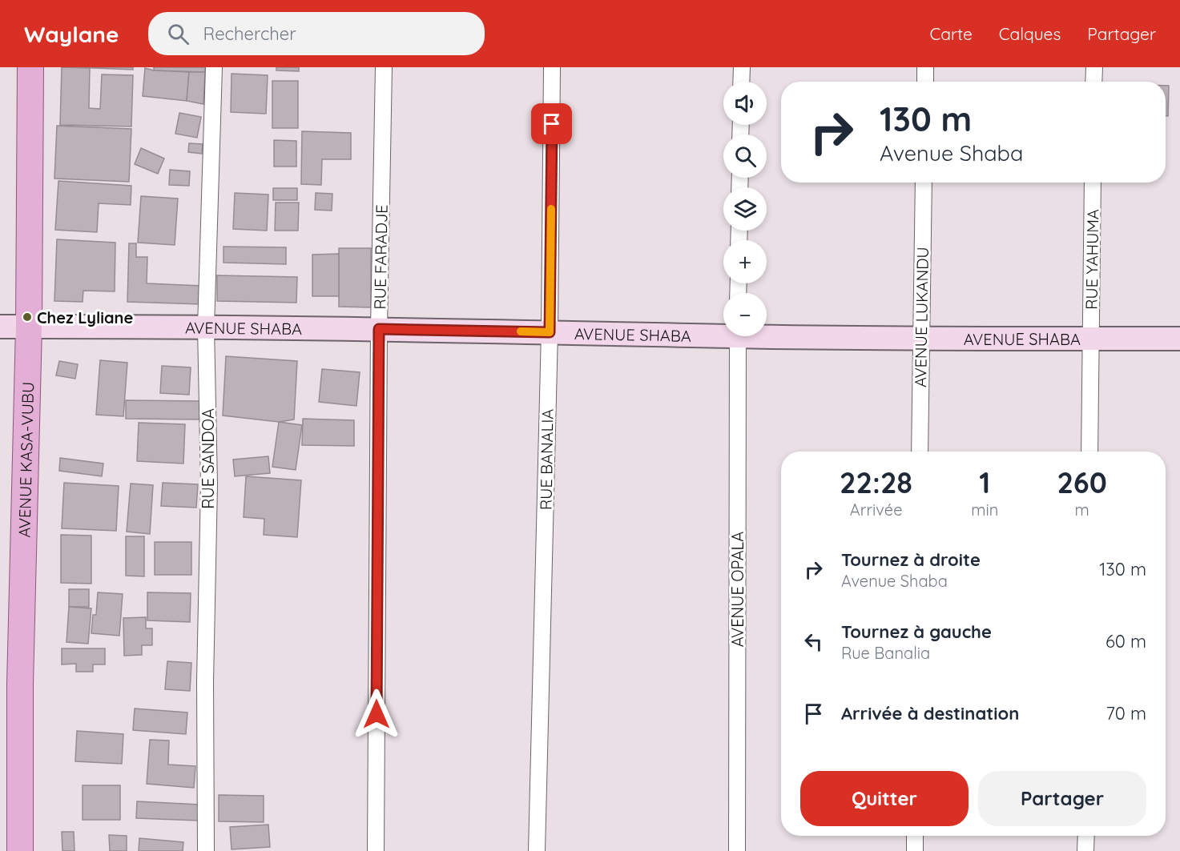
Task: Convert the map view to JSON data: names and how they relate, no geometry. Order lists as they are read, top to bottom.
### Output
{
  "streets": {
    "main road": ["AVENUE KASA-VUBU"],
    "street": [
      "RUE FARADJE",
      "RUE YAHUMA",
      "AVENUE LUKANDU",
      "AVENUE SHABA",
      "RUE SANDOA",
      "RUE BANALIA",
      "AVENUE OPALA"
    ]
  },
  "crossings": [
    ["RUE FARADJE", "AVENUE SHABA"],
    ["RUE YAHUMA", "AVENUE SHABA"],
    ["AVENUE LUKANDU", "AVENUE SHABA"],
    ["AVENUE SHABA", "RUE SANDOA"],
    ["AVENUE SHABA", "AVENUE KASA-VUBU"],
    ["AVENUE SHABA", "RUE BANALIA"]
  ],
  "places": ["Chez Lyliane"],
  "page": {
    "header": "Waylane",
    "search": "Rechercher",
    "nav": ["Carte", "Calques", "Partager"],
    "map_buttons": ["+", "−"],
    "turn": ["130 m", "Avenue Shaba"],
    "eta": [
      "22:28",
      "Arrivée",
      "1",
      "min",
      "260",
      "m"
    ],
    "list": [
      {
        "name": "Tournez à droite",
        "note": "Avenue Shaba",
        "value": "130 m"
      },
      {
        "name": "Tournez à gauche",
        "note": "Rue Banalia",
        "value": "60 m"
      },
      {
        "name": "Arrivée à destination",
        "value": "70 m"
      }
    ],
    "buttons": ["Quitter", "Partager"]
  }
}
